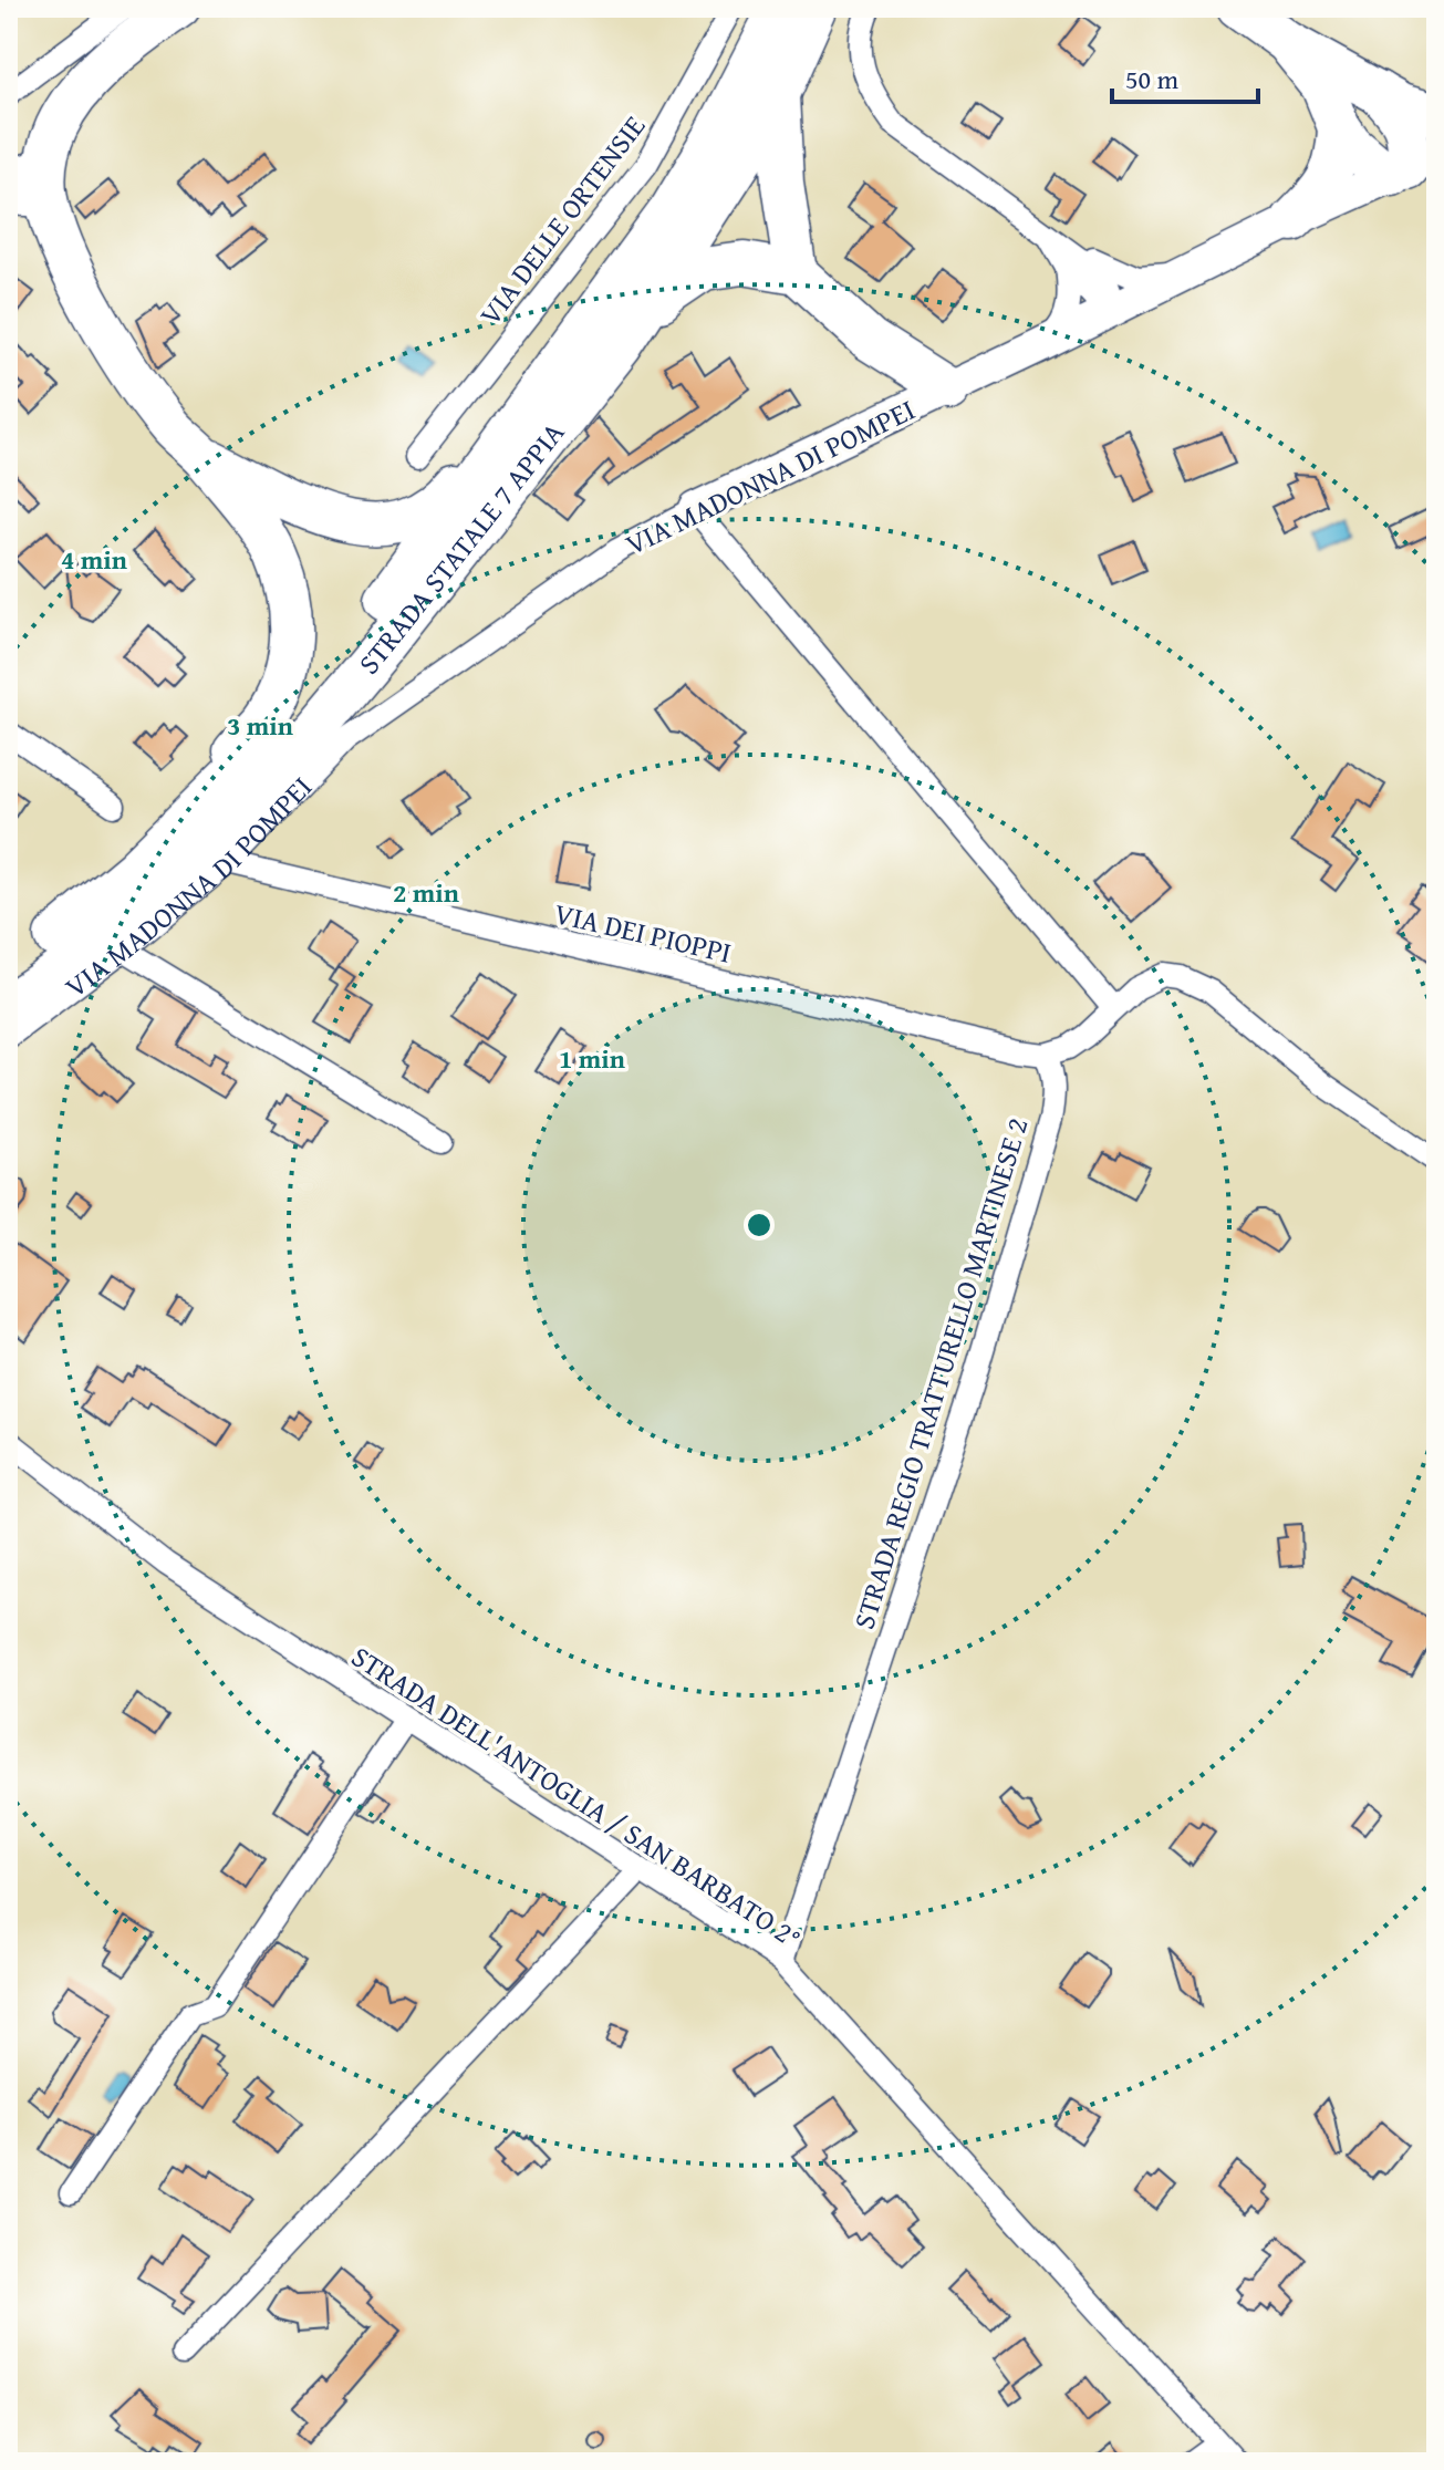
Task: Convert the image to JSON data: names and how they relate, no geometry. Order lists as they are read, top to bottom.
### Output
{
  "streets": {
    "highway": ["STRADA STATALE 7 APPIA"],
    "street": [
      "VIA DELLE ORTENSIE",
      "VIA MADONNA DI POMPEI",
      "VIA DEI PIOPPI",
      "STRADA REGIO TRATTURELLO MARTINESE 2",
      "STRADA DELL'ANTOGLIA / SAN BARBATO 2°"
    ]
  },
  "crossings": [
    ["VIA MADONNA DI POMPEI", "VIA DEI PIOPPI"],
    ["VIA DEI PIOPPI", "STRADA REGIO TRATTURELLO MARTINESE 2"],
    ["STRADA REGIO TRATTURELLO MARTINESE 2", "STRADA DELL'ANTOGLIA / SAN BARBATO 2°"]
  ],
  "scale_bar": "50 m",
  "rings": [
    "4 min",
    "3 min",
    "2 min",
    "1 min"
  ]
}
